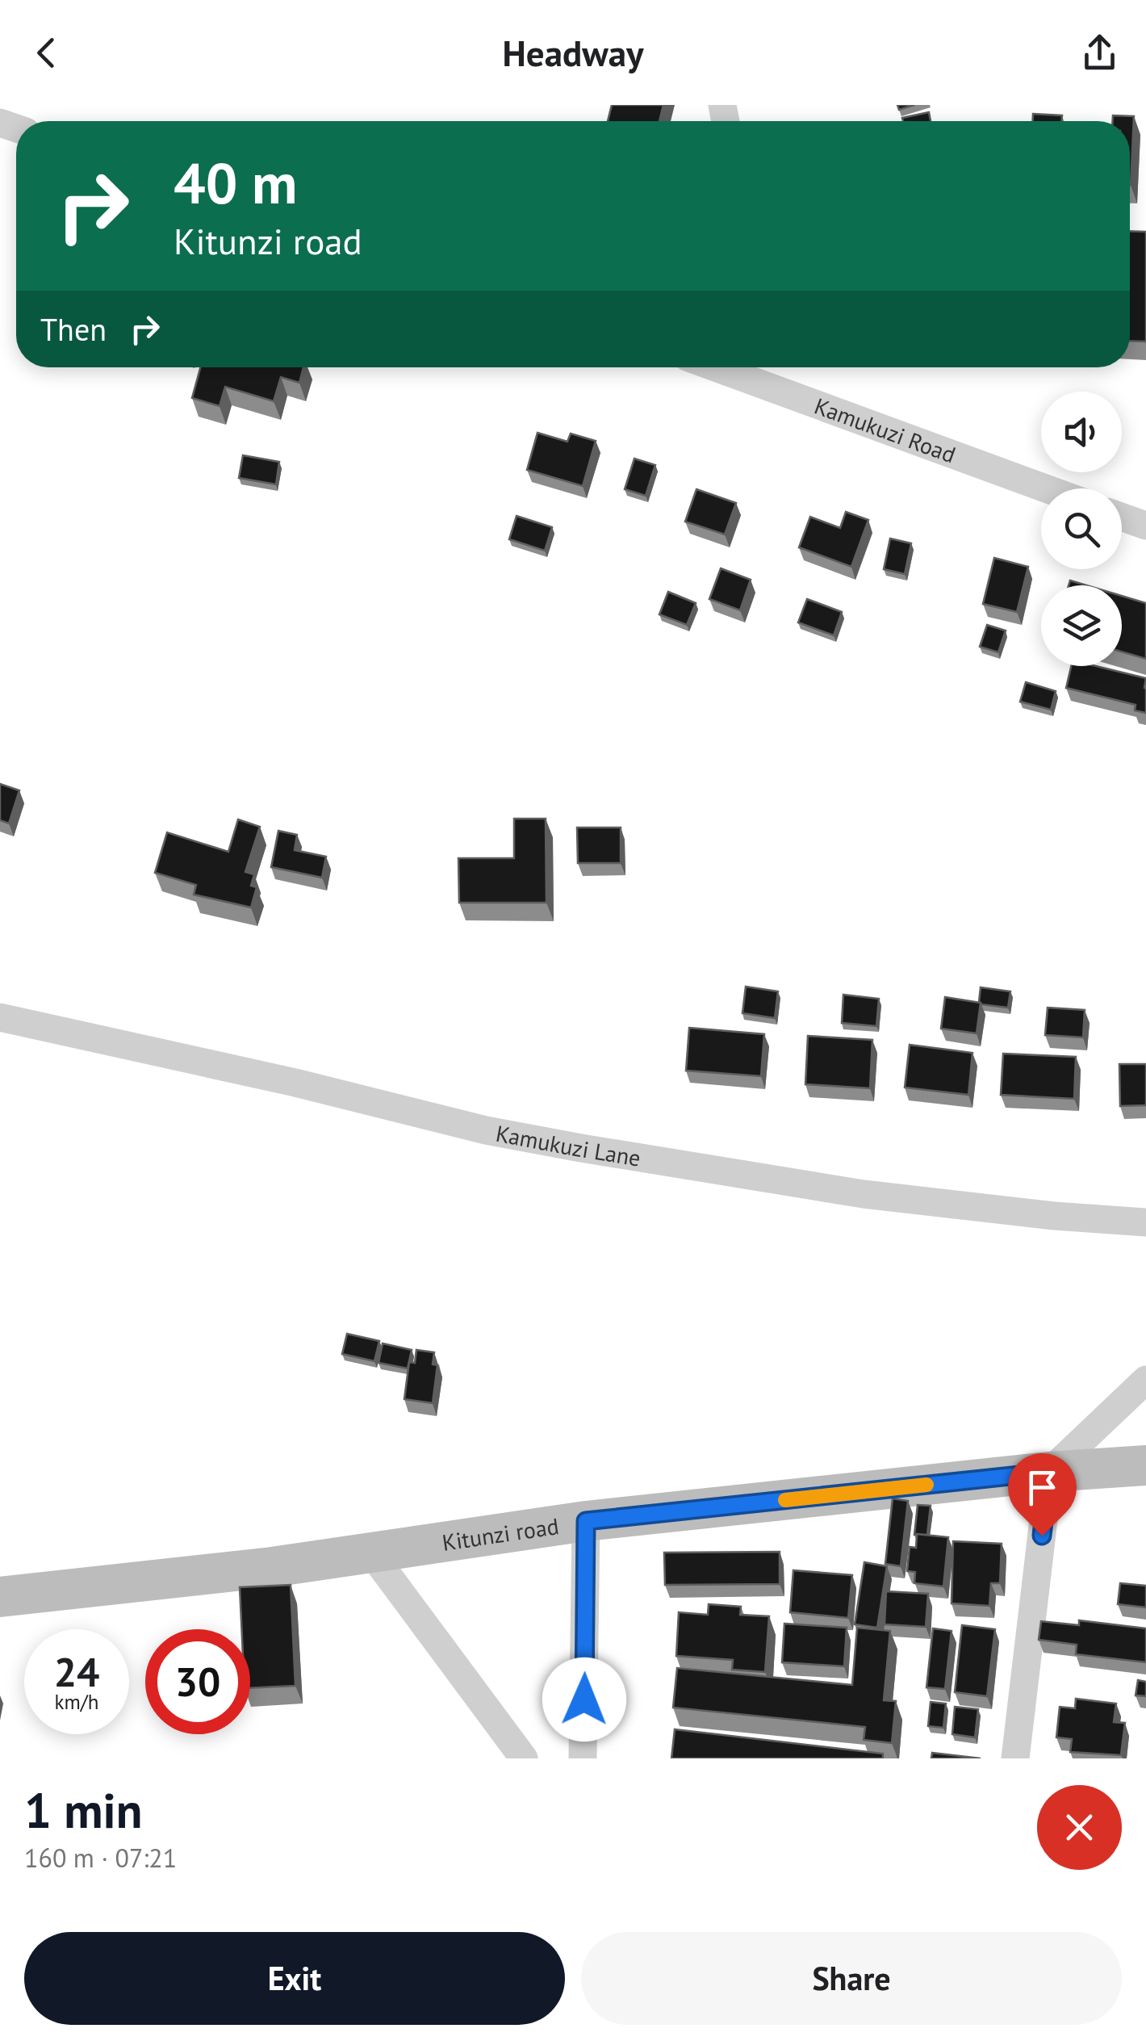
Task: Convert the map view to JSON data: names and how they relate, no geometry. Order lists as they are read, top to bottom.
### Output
{
  "streets": {
    "street": ["Kamukuzi Road", "Kamukuzi Lane", "Kitunzi road"]
  },
  "page": {
    "header": "Headway",
    "turn": ["40 m", "Kitunzi road"],
    "then": "Then",
    "speed": "24 km/h",
    "limit": "30",
    "heading": ["1 min", "160 m · 07:21"],
    "buttons": ["Exit", "Share"]
  }
}
